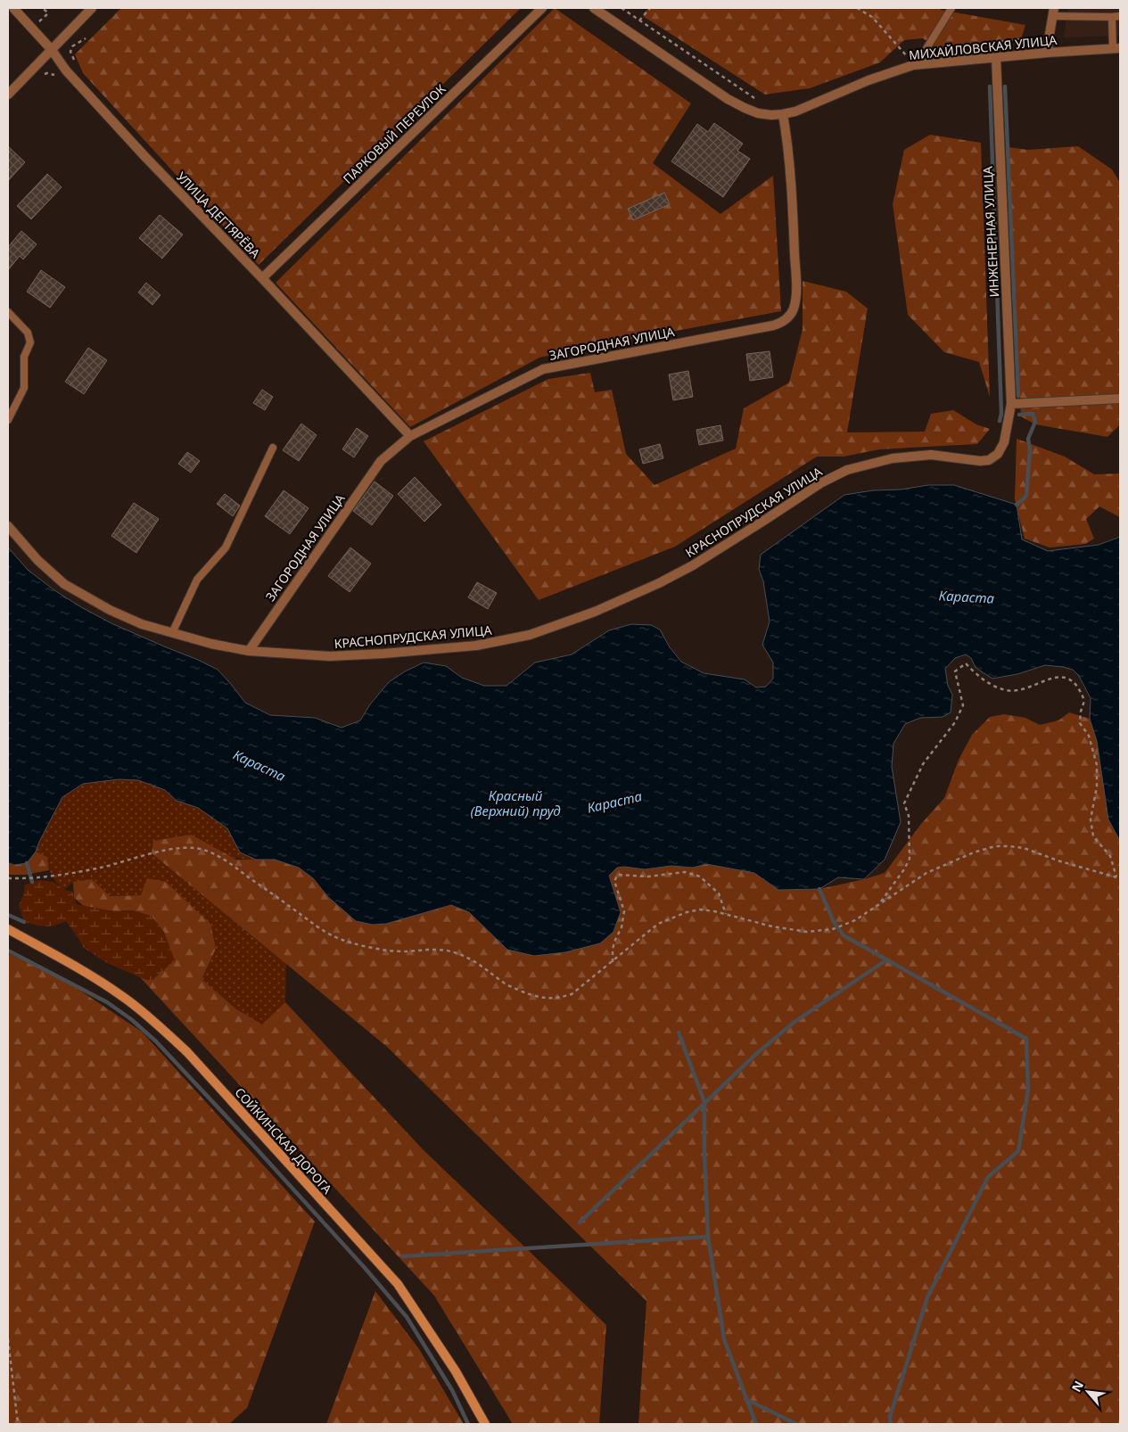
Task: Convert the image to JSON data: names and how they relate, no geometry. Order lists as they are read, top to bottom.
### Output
{
  "streets": {
    "main road": ["СОЙКИНСКАЯ ДОРОГА"],
    "street": [
      "МИХАЙЛОВСКАЯ УЛИЦА",
      "ПАРКОВЫЙ ПЕРЕУЛОК",
      "УЛИЦА ДЕГТЯРЁВА",
      "ИНЖЕНЕРНАЯ УЛИЦА",
      "ЗАГОРОДНАЯ УЛИЦА",
      "КРАСНОПРУДСКАЯ УЛИЦА"
    ]
  },
  "crossings": [
    ["МИХАЙЛОВСКАЯ УЛИЦА", "ИНЖЕНЕРНАЯ УЛИЦА"],
    ["МИХАЙЛОВСКАЯ УЛИЦА", "ЗАГОРОДНАЯ УЛИЦА"],
    ["ПАРКОВЫЙ ПЕРЕУЛОК", "УЛИЦА ДЕГТЯРЁВА"],
    ["УЛИЦА ДЕГТЯРЁВА", "ЗАГОРОДНАЯ УЛИЦА"],
    ["ИНЖЕНЕРНАЯ УЛИЦА", "КРАСНОПРУДСКАЯ УЛИЦА"],
    ["ЗАГОРОДНАЯ УЛИЦА", "КРАСНОПРУДСКАЯ УЛИЦА"]
  ],
  "water": ["Караста", "Красный (Верхний) пруд"],
  "north": "top left"
}
